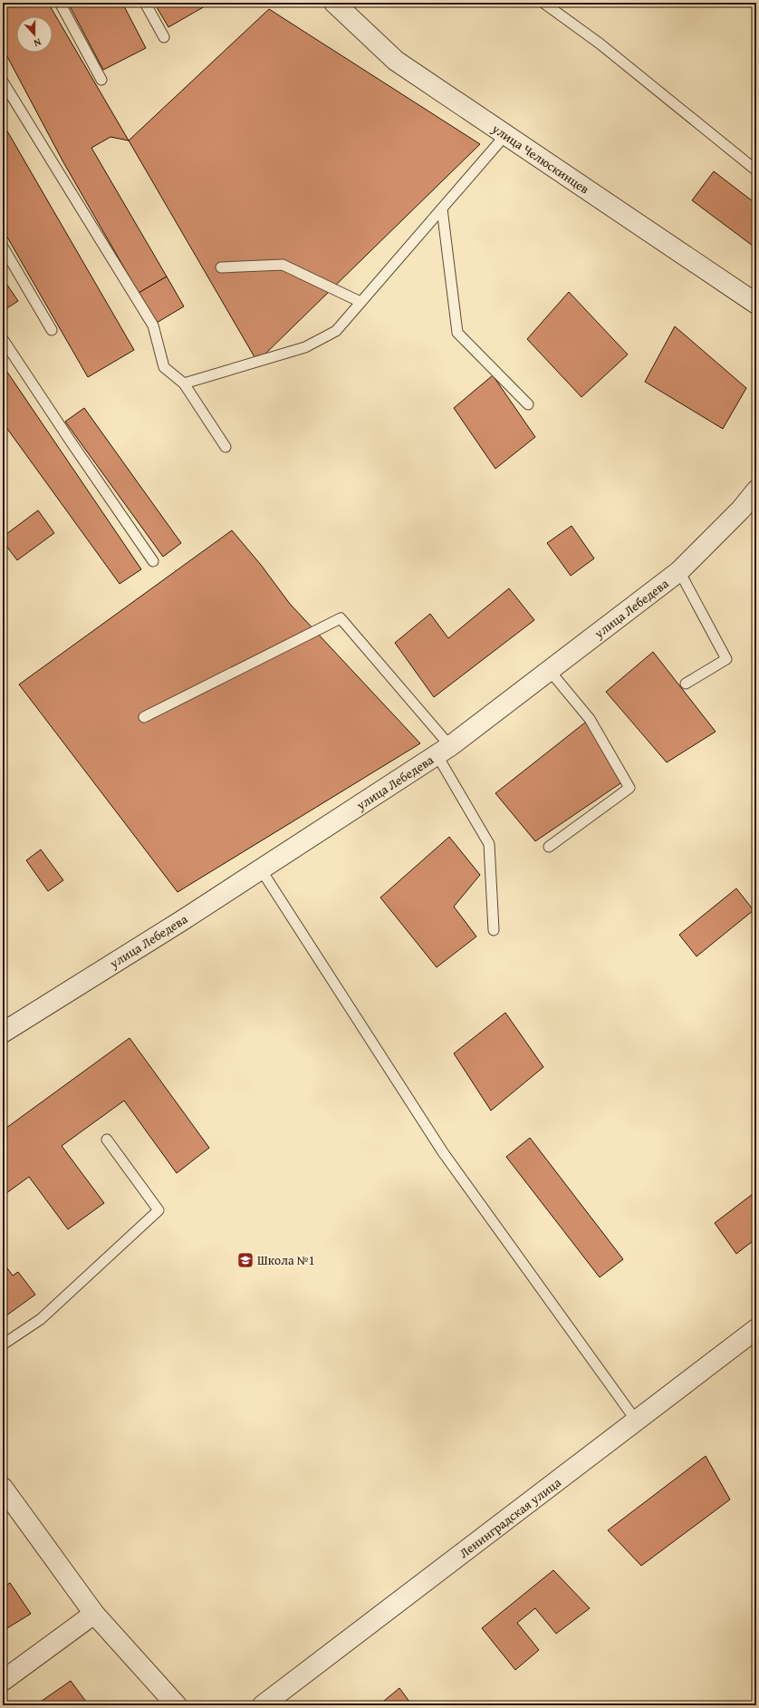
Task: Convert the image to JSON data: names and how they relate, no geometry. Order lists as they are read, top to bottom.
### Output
{
  "streets": {
    "street": ["улица Челюскинцев", "улица Лебедева", "Ленинградская улица"]
  },
  "places": {
    "school or university": ["Школа №1"]
  },
  "north": "bottom"
}
